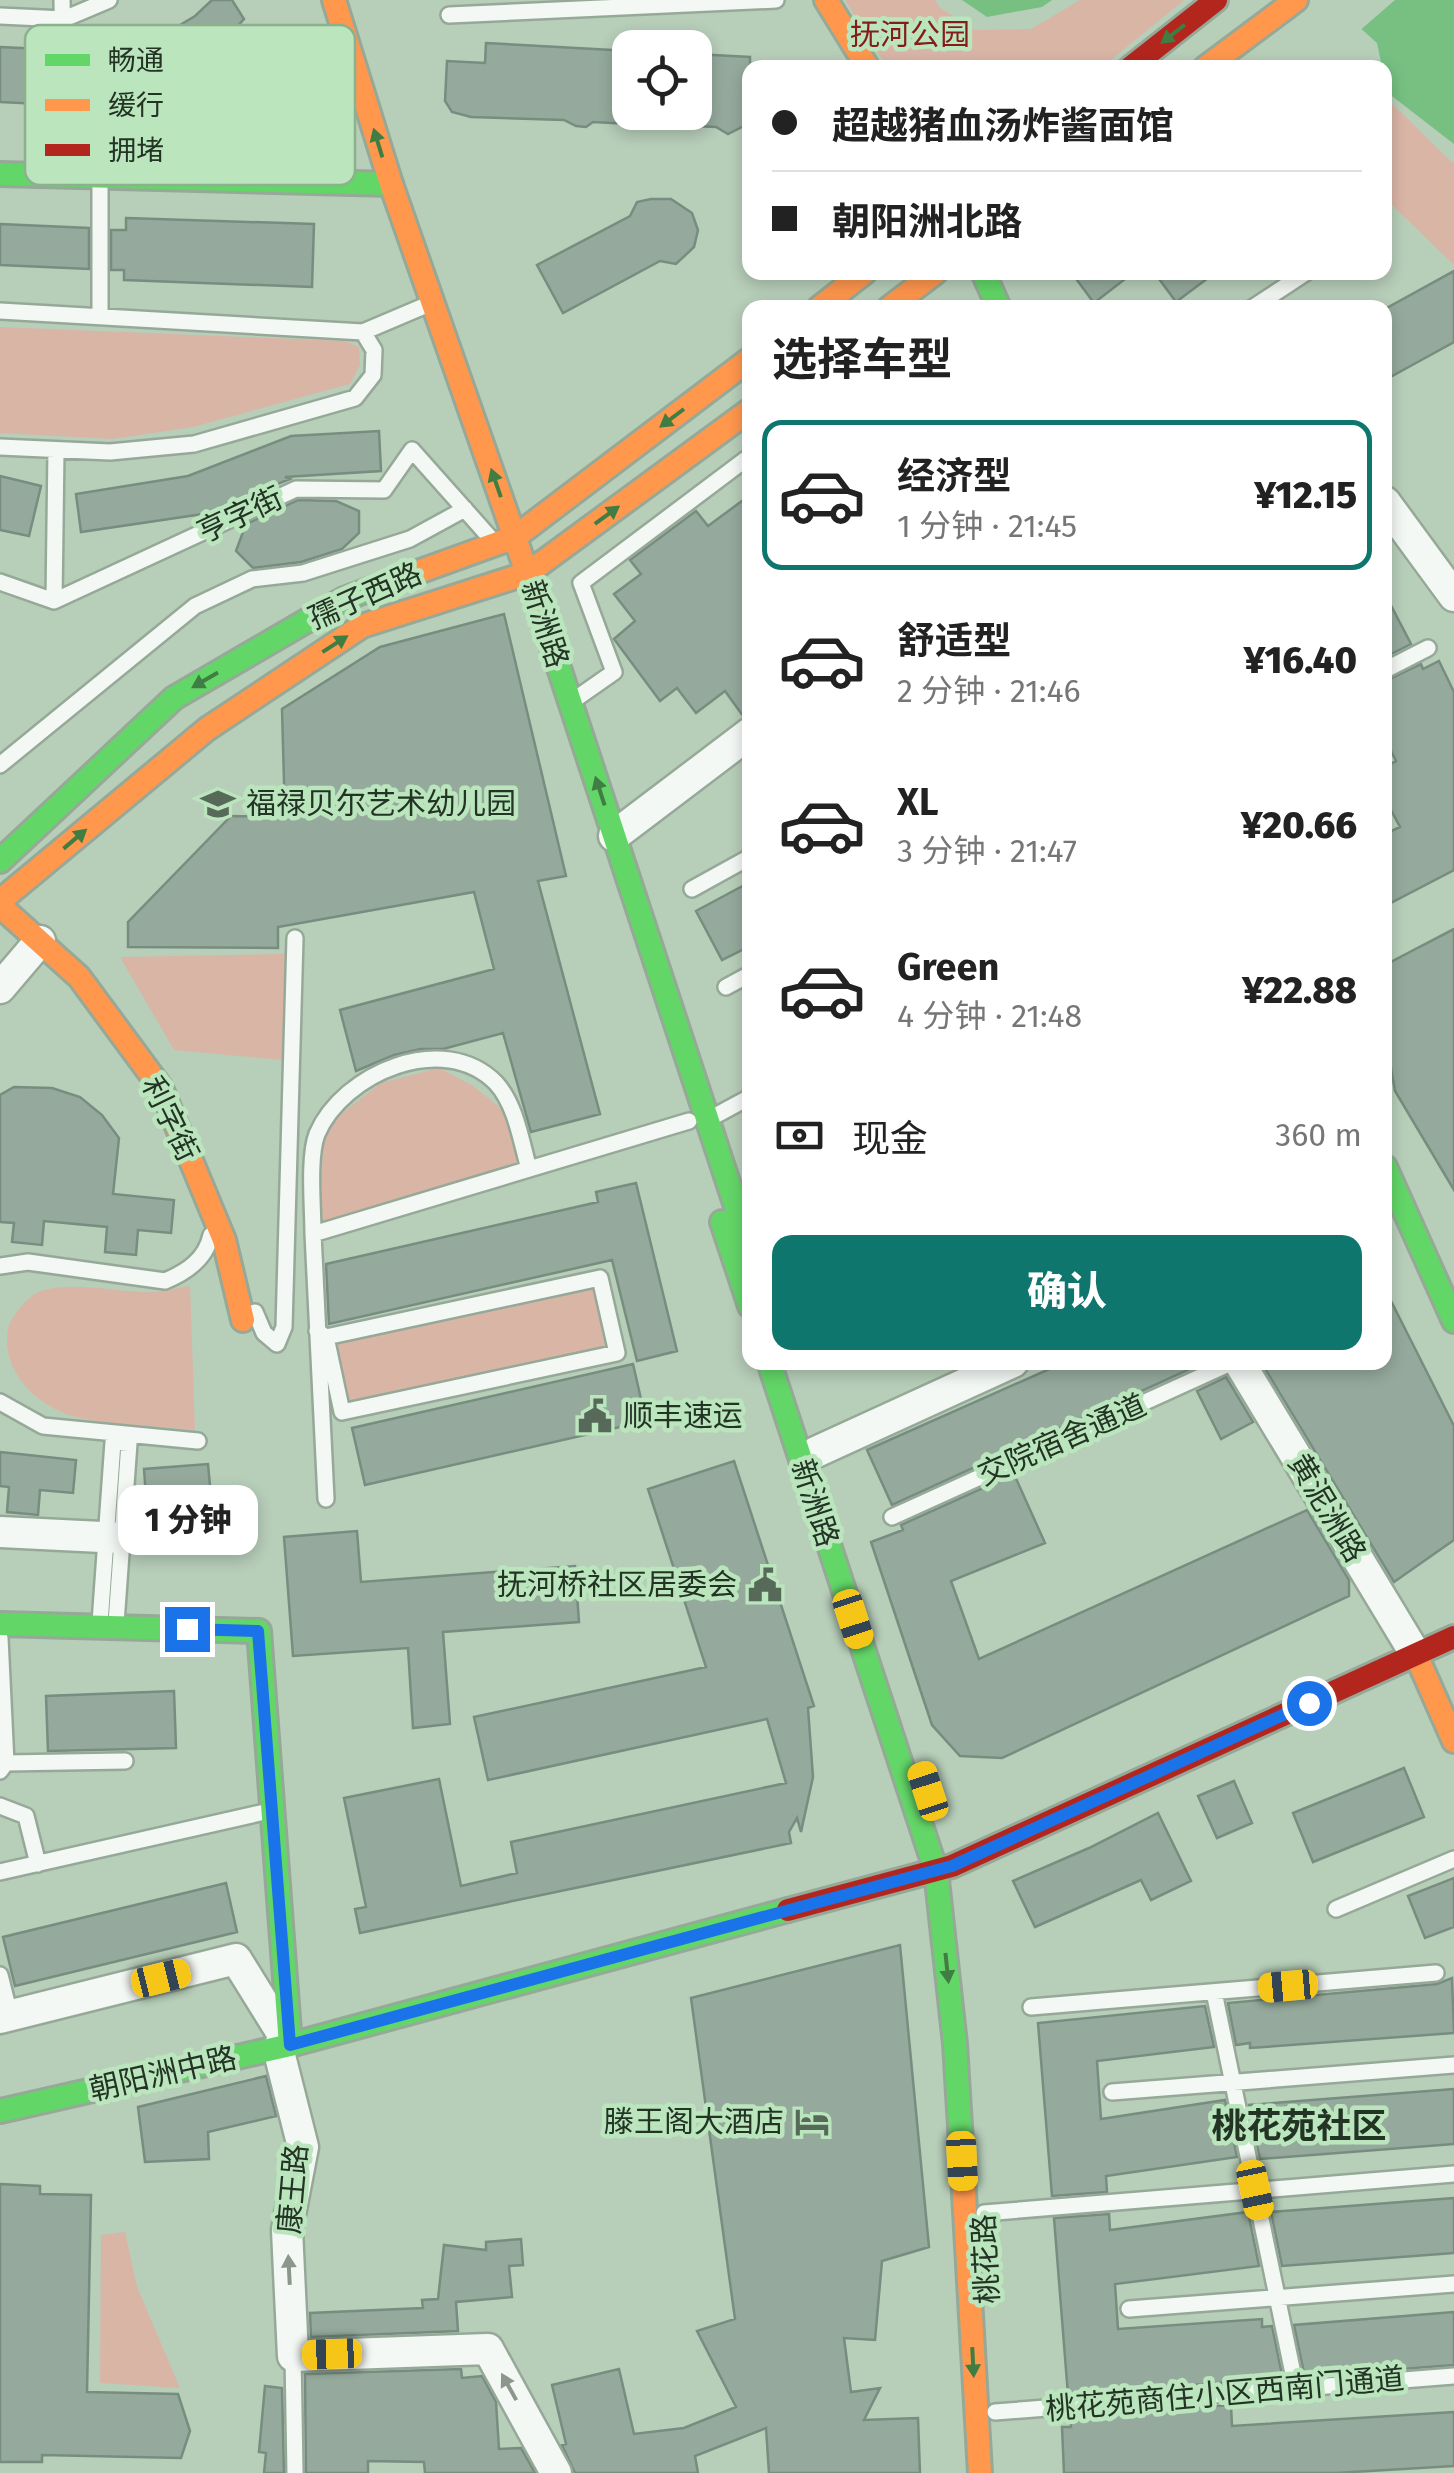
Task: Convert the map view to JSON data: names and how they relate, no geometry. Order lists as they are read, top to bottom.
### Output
{
  "streets": {
    "main road": [
      "孺子西路",
      "新洲路",
      "利字街",
      "朝阳洲中路",
      "康王路",
      "桃花路"
    ],
    "street": ["黄泥洲路"],
    "lane": ["亨字街", "交院宿舍通道", "桃花苑商住小区西南门通道"]
  },
  "crossings": [
    ["亨字街", "孺子西路"],
    ["亨字街", "新洲路"],
    ["孺子西路", "新洲路"],
    ["孺子西路", "利字街"],
    ["新洲路", "朝阳洲中路"],
    ["新洲路", "桃花路"],
    ["黄泥洲路", "朝阳洲中路"],
    ["朝阳洲中路", "康王路"],
    ["朝阳洲中路", "桃花路"],
    ["桃花路", "桃花苑商住小区西南门通道"]
  ],
  "one_way": ["康王路"],
  "districts": ["桃花苑社区"],
  "parks": ["抚河公园"],
  "places": {
    "school or university": ["福禄贝尔艺术幼儿园"],
    "public building": ["顺丰速运", "抚河桥社区居委会"],
    "hotel": ["滕王阁大酒店"]
  },
  "legend": ["畅通", "缓行", "拥堵"],
  "page": {
    "banner": ["超越猪血汤炸酱面馆", "朝阳洲北路"],
    "heading": "选择车型",
    "list": [
      {
        "name": "经济型",
        "note": "1 分钟 · 21:45",
        "value": "¥12.15"
      },
      {
        "name": "舒适型",
        "note": "2 分钟 · 21:46",
        "value": "¥16.40"
      },
      {
        "name": "XL",
        "note": "3 分钟 · 21:47",
        "value": "¥20.66"
      },
      {
        "name": "Green",
        "note": "4 分钟 · 21:48",
        "value": "¥22.88"
      }
    ],
    "pay": ["现金", "360 m"],
    "buttons": "确认",
    "bubble": "1 分钟"
  }
}
